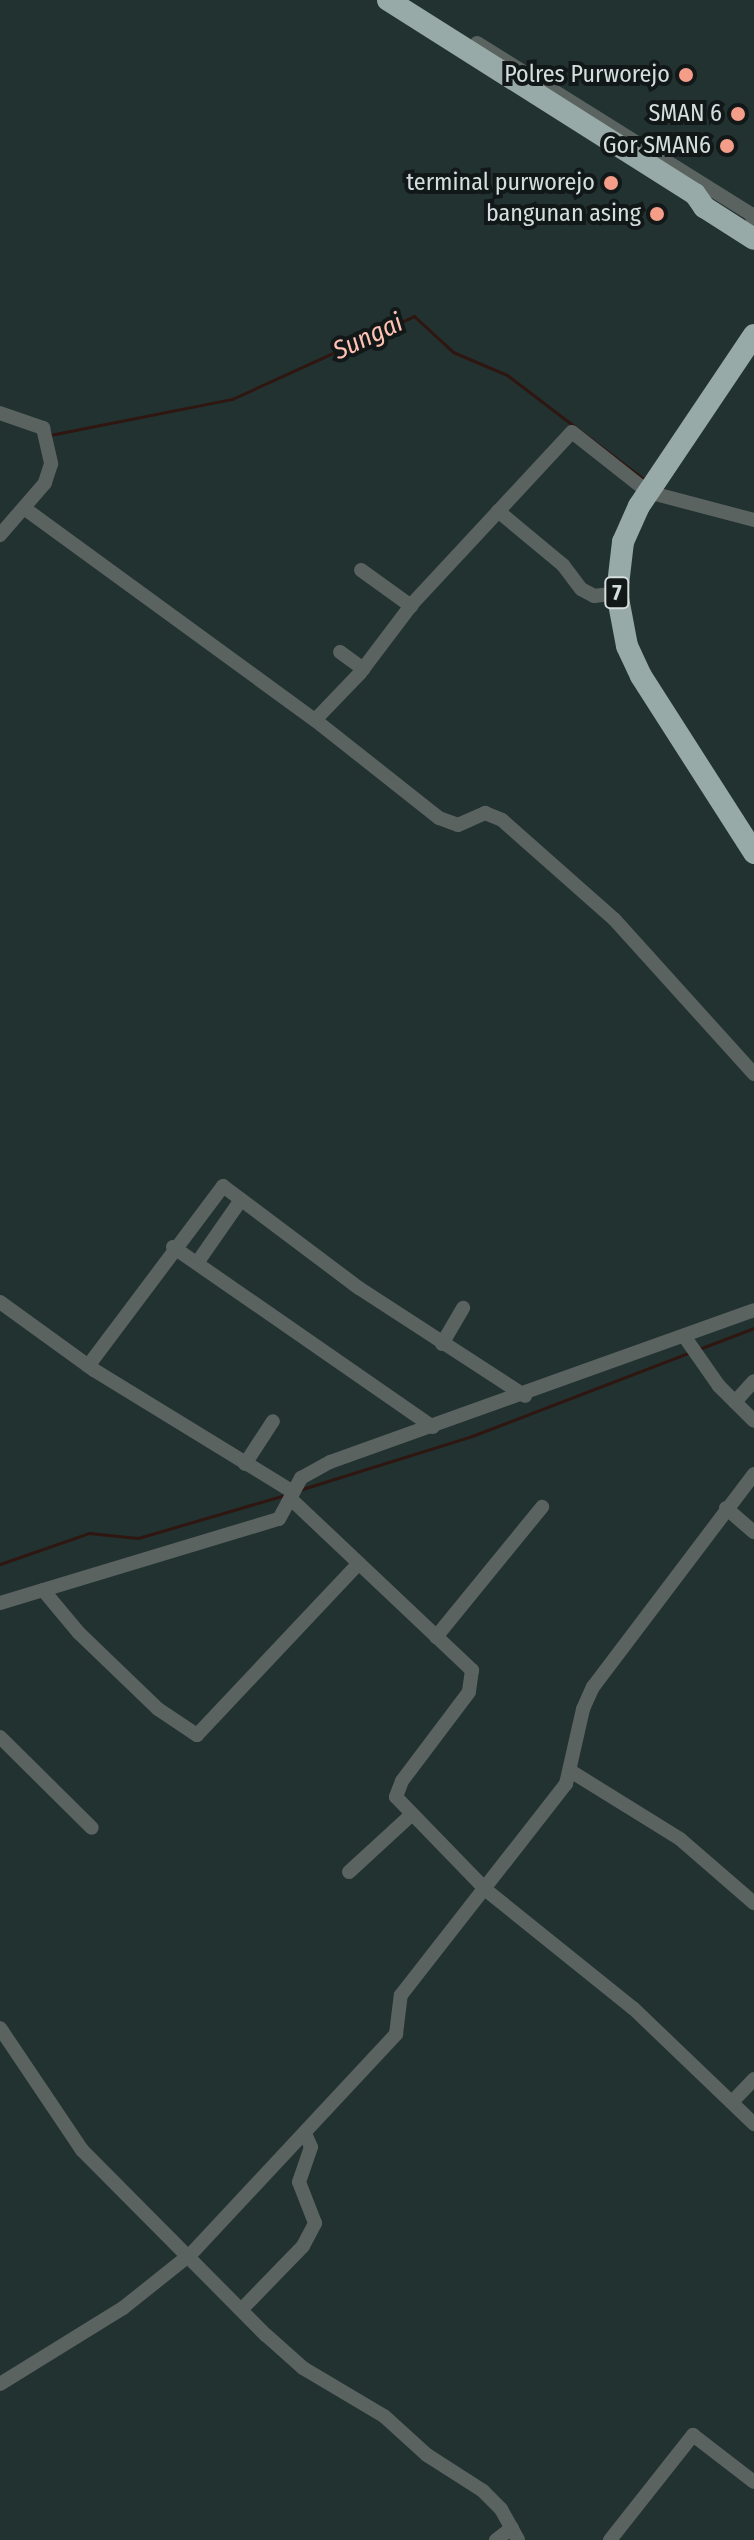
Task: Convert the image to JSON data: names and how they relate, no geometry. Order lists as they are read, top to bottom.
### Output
{
  "streets": {
    "highway": ["7"]
  },
  "water": ["Sungai"],
  "places": [
    "Polres Purworejo",
    "SMAN 6",
    "Gor SMAN6",
    "terminal purworejo",
    "bangunan asing"
  ]
}
